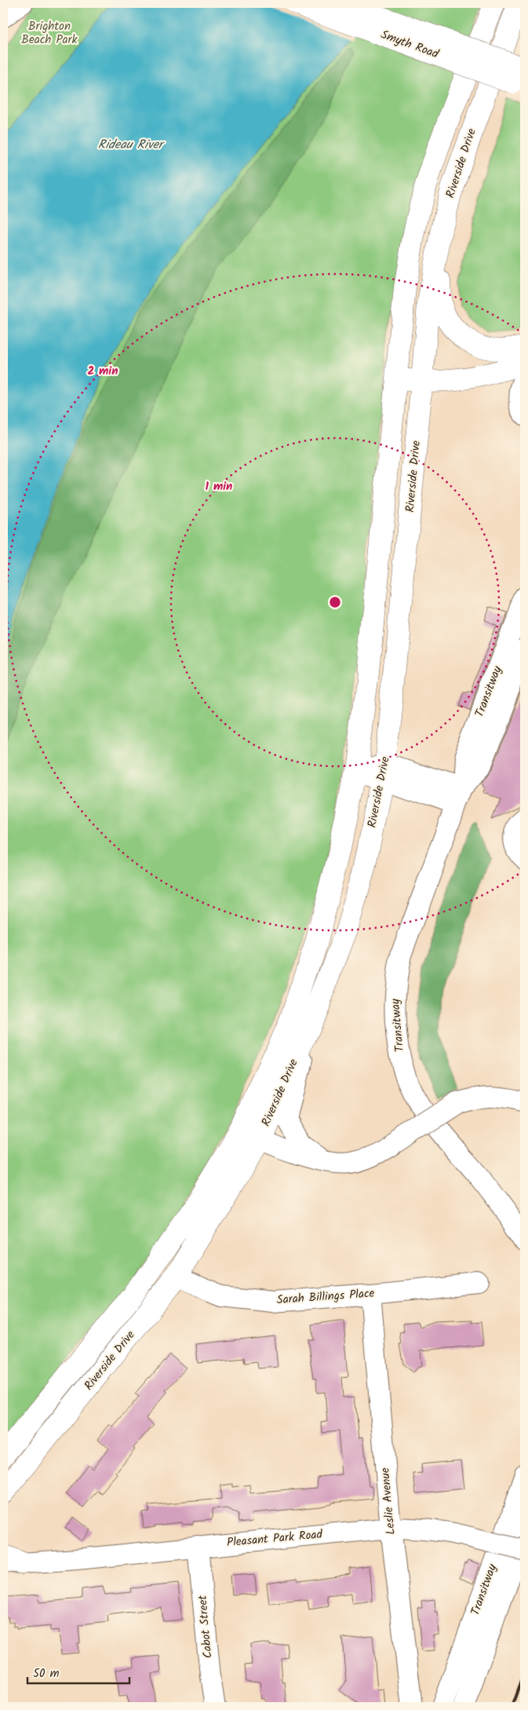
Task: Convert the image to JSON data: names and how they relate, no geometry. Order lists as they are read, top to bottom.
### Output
{
  "streets": {
    "main road": ["Smyth Road", "Riverside Drive"],
    "street": [
      "Transitway",
      "Sarah Billings Place",
      "Leslie Avenue",
      "Pleasant Park Road",
      "Cabot Street"
    ]
  },
  "crossings": [
    ["Riverside Drive", "Sarah Billings Place"],
    ["Sarah Billings Place", "Leslie Avenue"],
    ["Leslie Avenue", "Pleasant Park Road"],
    ["Pleasant Park Road", "Cabot Street"]
  ],
  "water": ["Rideau River"],
  "parks": ["Brighton Beach Park"],
  "scale_bar": "50 m",
  "rings": ["2 min", "1 min"]
}
